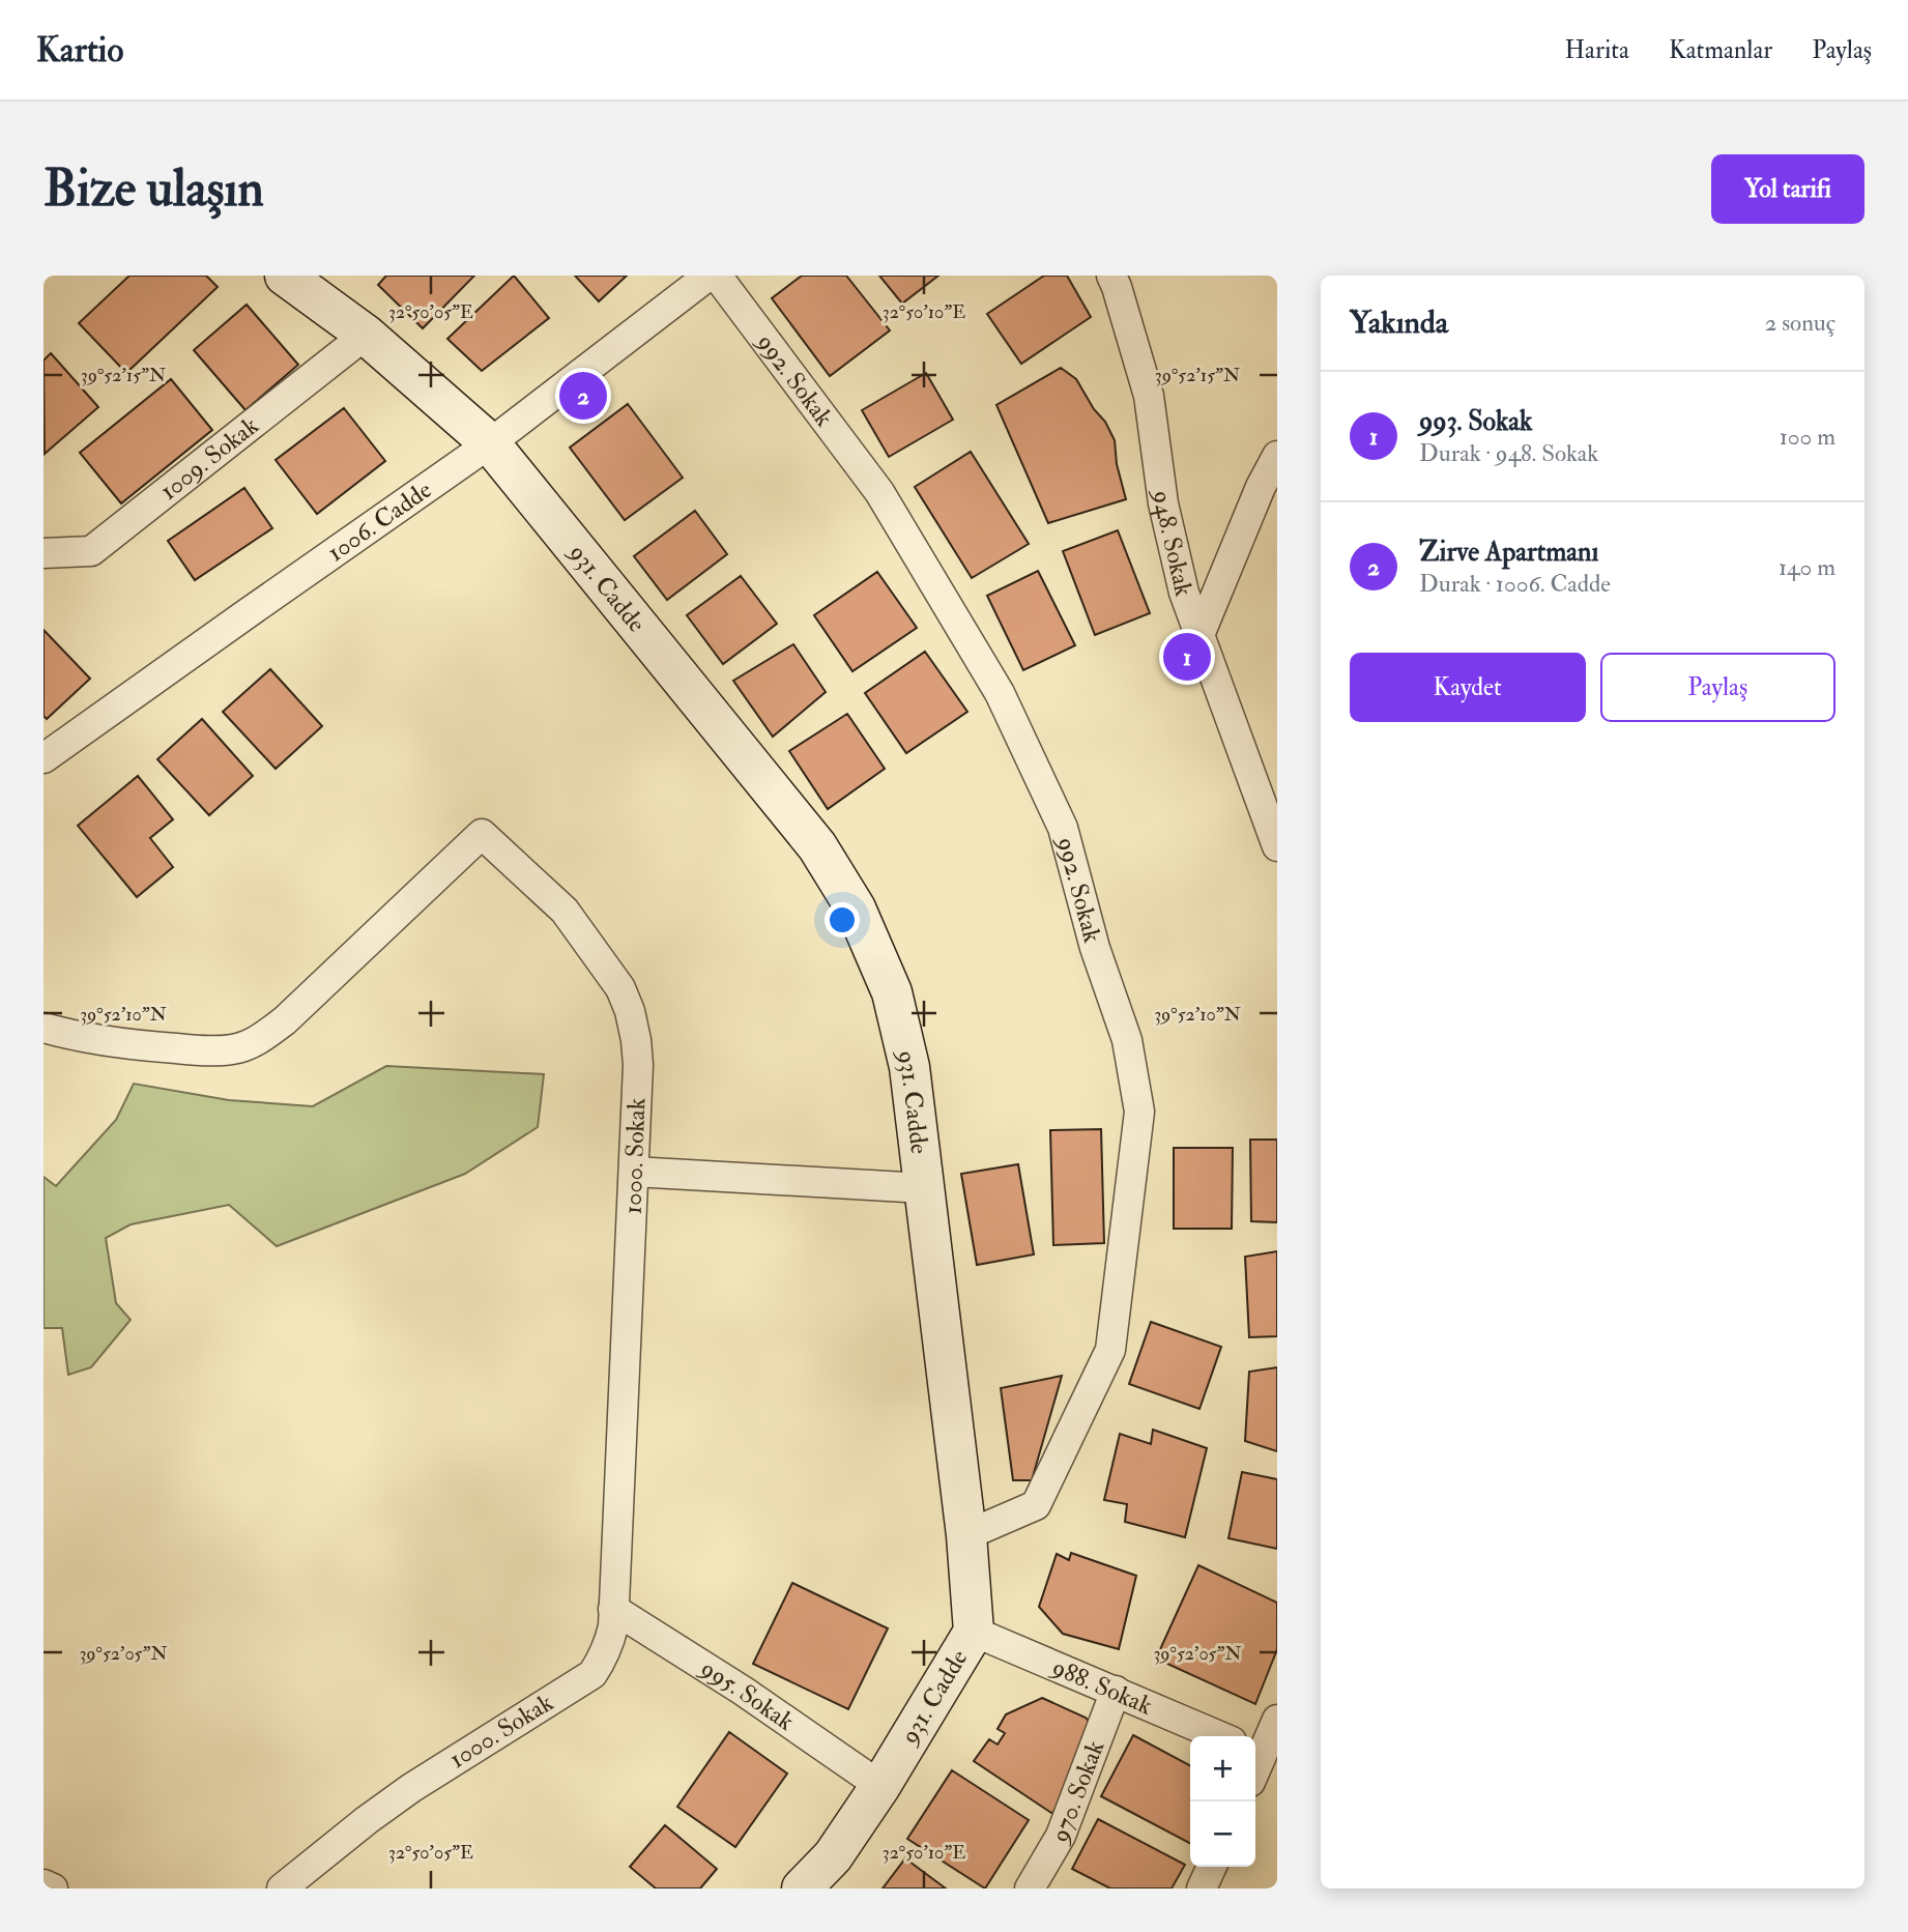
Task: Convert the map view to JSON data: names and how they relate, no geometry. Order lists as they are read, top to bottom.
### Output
{
  "streets": {
    "main road": ["931. Cadde"],
    "street": [
      "992. Sokak",
      "1009. Sokak",
      "1006. Cadde",
      "948. Sokak",
      "1000. Sokak",
      "988. Sokak",
      "995. Sokak",
      "970. Sokak"
    ]
  },
  "crossings": [
    ["992. Sokak", "931. Cadde"],
    ["1009. Sokak", "931. Cadde"],
    ["1006. Cadde", "931. Cadde"],
    ["931. Cadde", "988. Sokak"],
    ["931. Cadde", "995. Sokak"],
    ["1000. Sokak", "995. Sokak"],
    ["988. Sokak", "970. Sokak"]
  ],
  "page": {
    "header": "Kartio",
    "nav": ["Harita", "Katmanlar", "Paylaş"],
    "buttons": [
      "Yol tarifi",
      ["Kaydet", "Paylaş"]
    ],
    "title": "Bize ulaşın",
    "heading": ["Yakında", "2 sonuç"],
    "pins": ["2", "1"],
    "list": [
      {
        "mark": "1",
        "name": "993. Sokak",
        "note": "Durak · 948. Sokak",
        "value": "100 m"
      },
      {
        "mark": "2",
        "name": "Zirve Apartmanı",
        "note": "Durak · 1006. Cadde",
        "value": "140 m"
      }
    ],
    "map_buttons": ["+", "−"]
  },
  "coordinates": [
    "32°50'05\"E",
    "32°50'10\"E",
    "39°52'15\"N",
    "39°52'10\"N",
    "39°52'05\"N"
  ]
}
